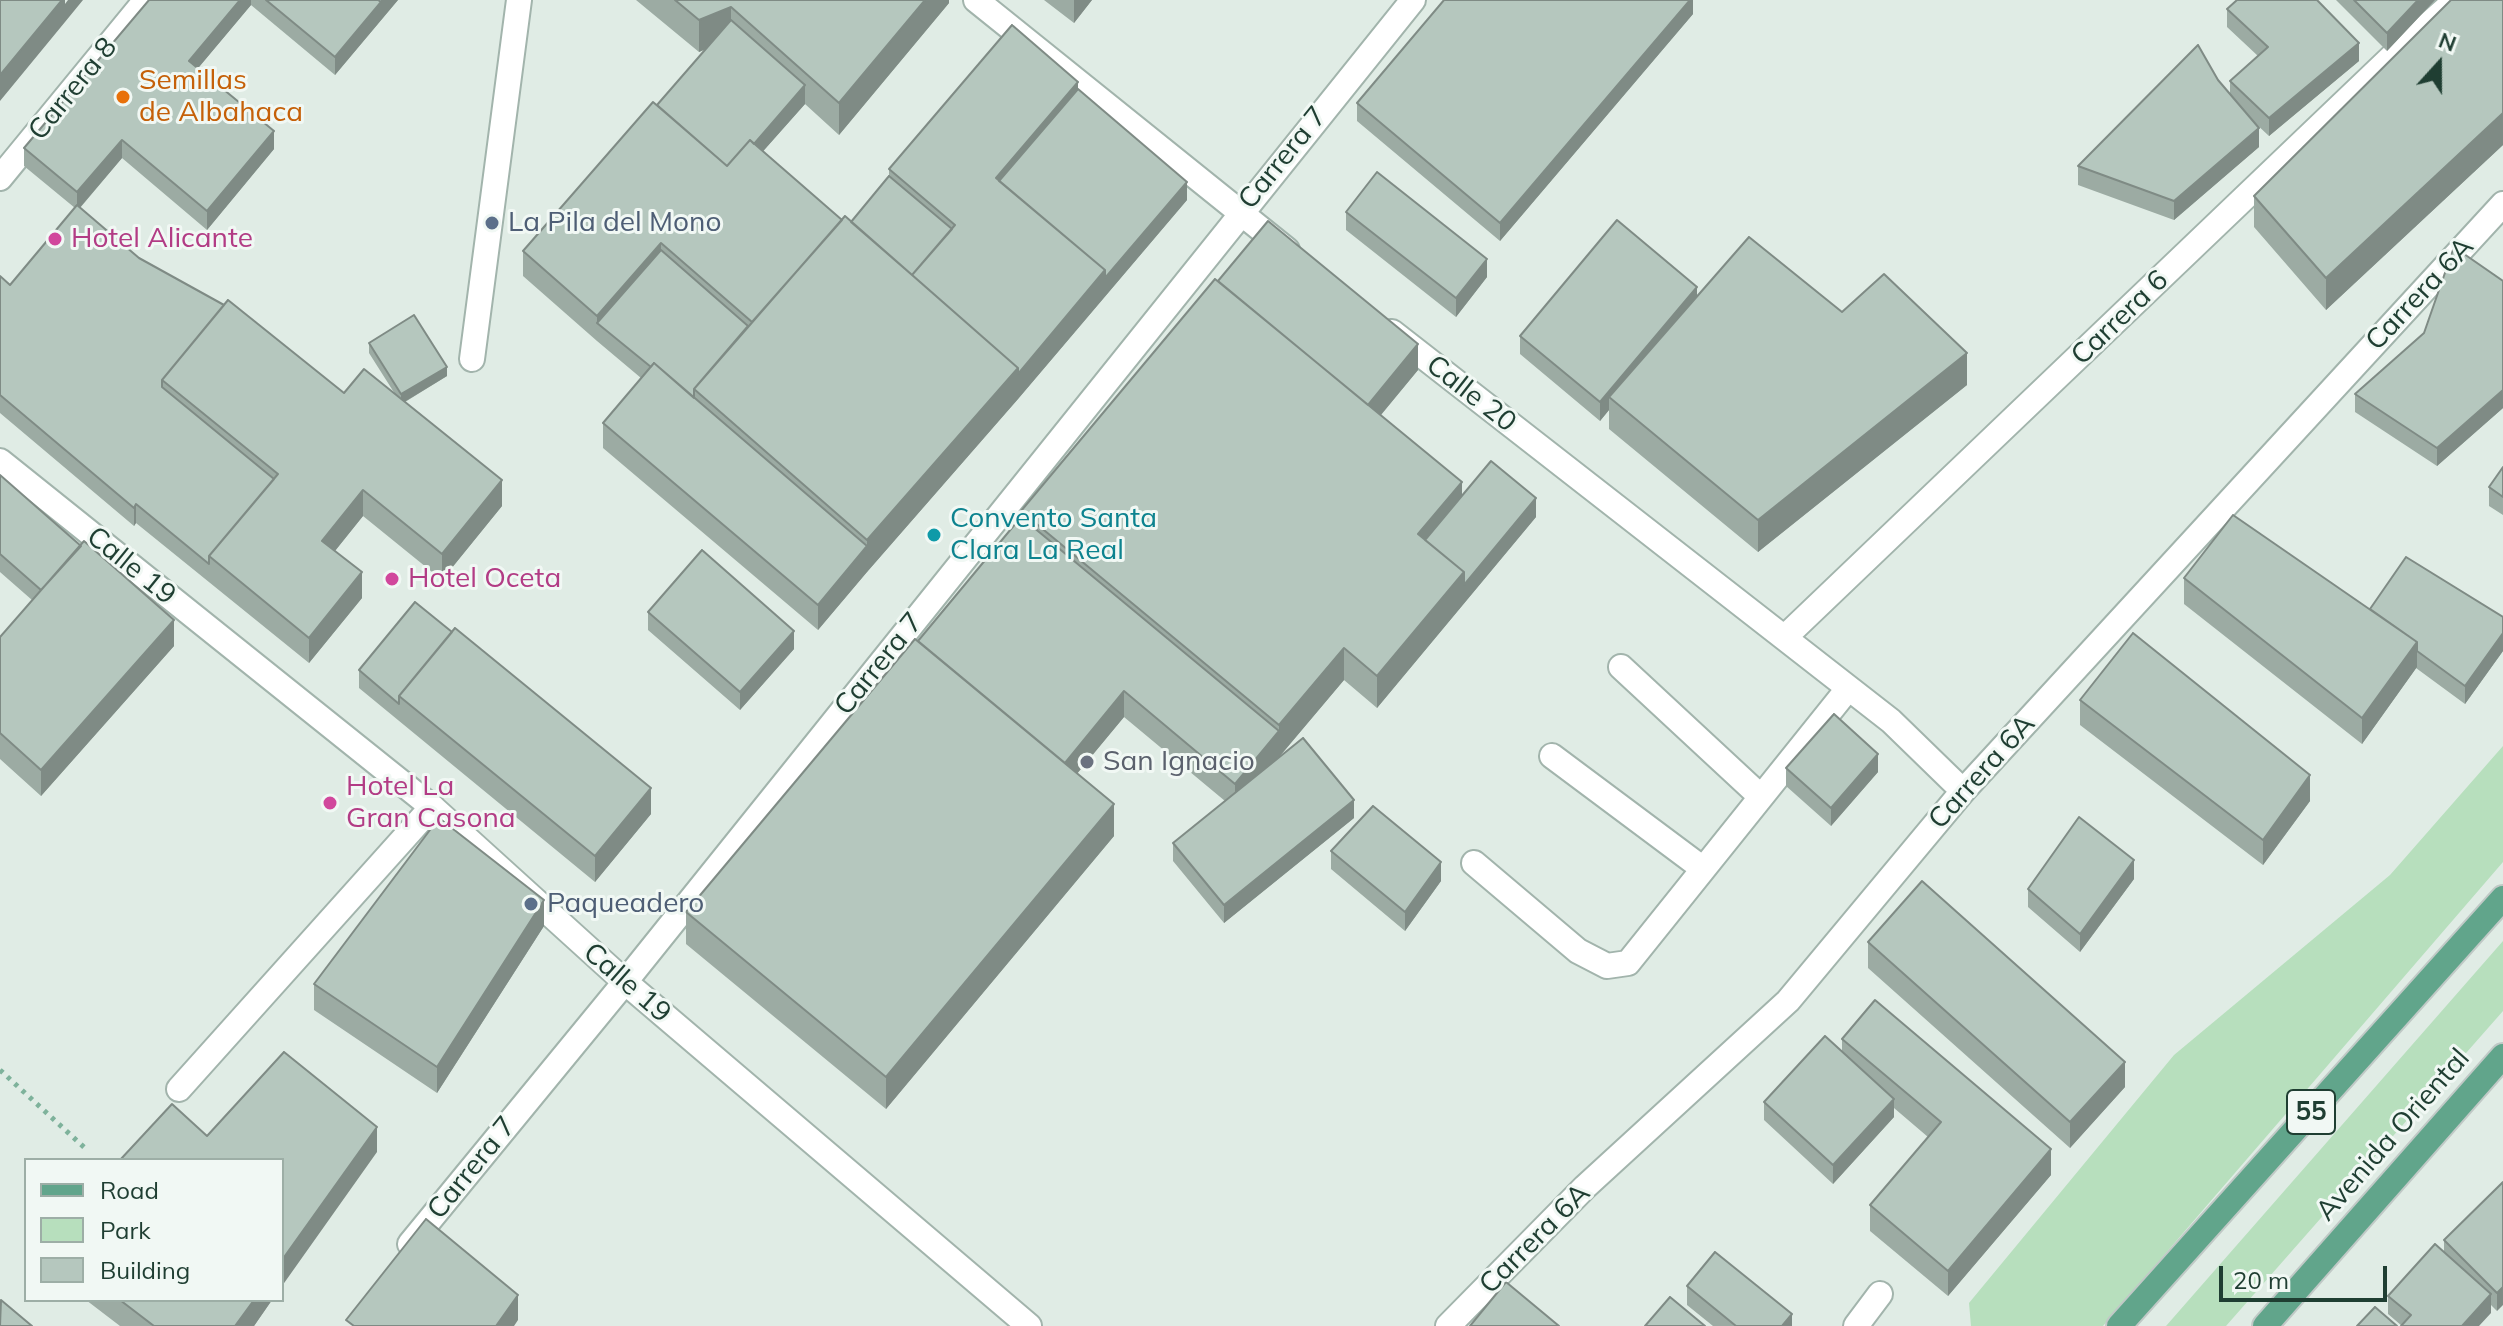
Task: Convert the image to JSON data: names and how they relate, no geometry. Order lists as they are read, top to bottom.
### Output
{
  "streets": {
    "main road": ["55", "Avenida Oriental"],
    "street": [
      "Carrera 8",
      "Carrera 7",
      "Carrera 6A",
      "Carrera 6",
      "Calle 20",
      "Calle 19"
    ]
  },
  "crossings": [
    ["Carrera 7", "Calle 19"],
    ["Carrera 6A", "Calle 20"],
    ["Carrera 6", "Calle 20"]
  ],
  "places": [
    "Semillas de Albahaca",
    "La Pila del Mono",
    "Hotel Alicante",
    "Convento Santa Clara La Real",
    "Hotel Oceta",
    "San Ignacio",
    "Hotel La Gran Casona",
    "Paqueadero"
  ],
  "legend": ["Road", "Park", "Building"],
  "scale_bar": "20 m",
  "north": "top"
}
